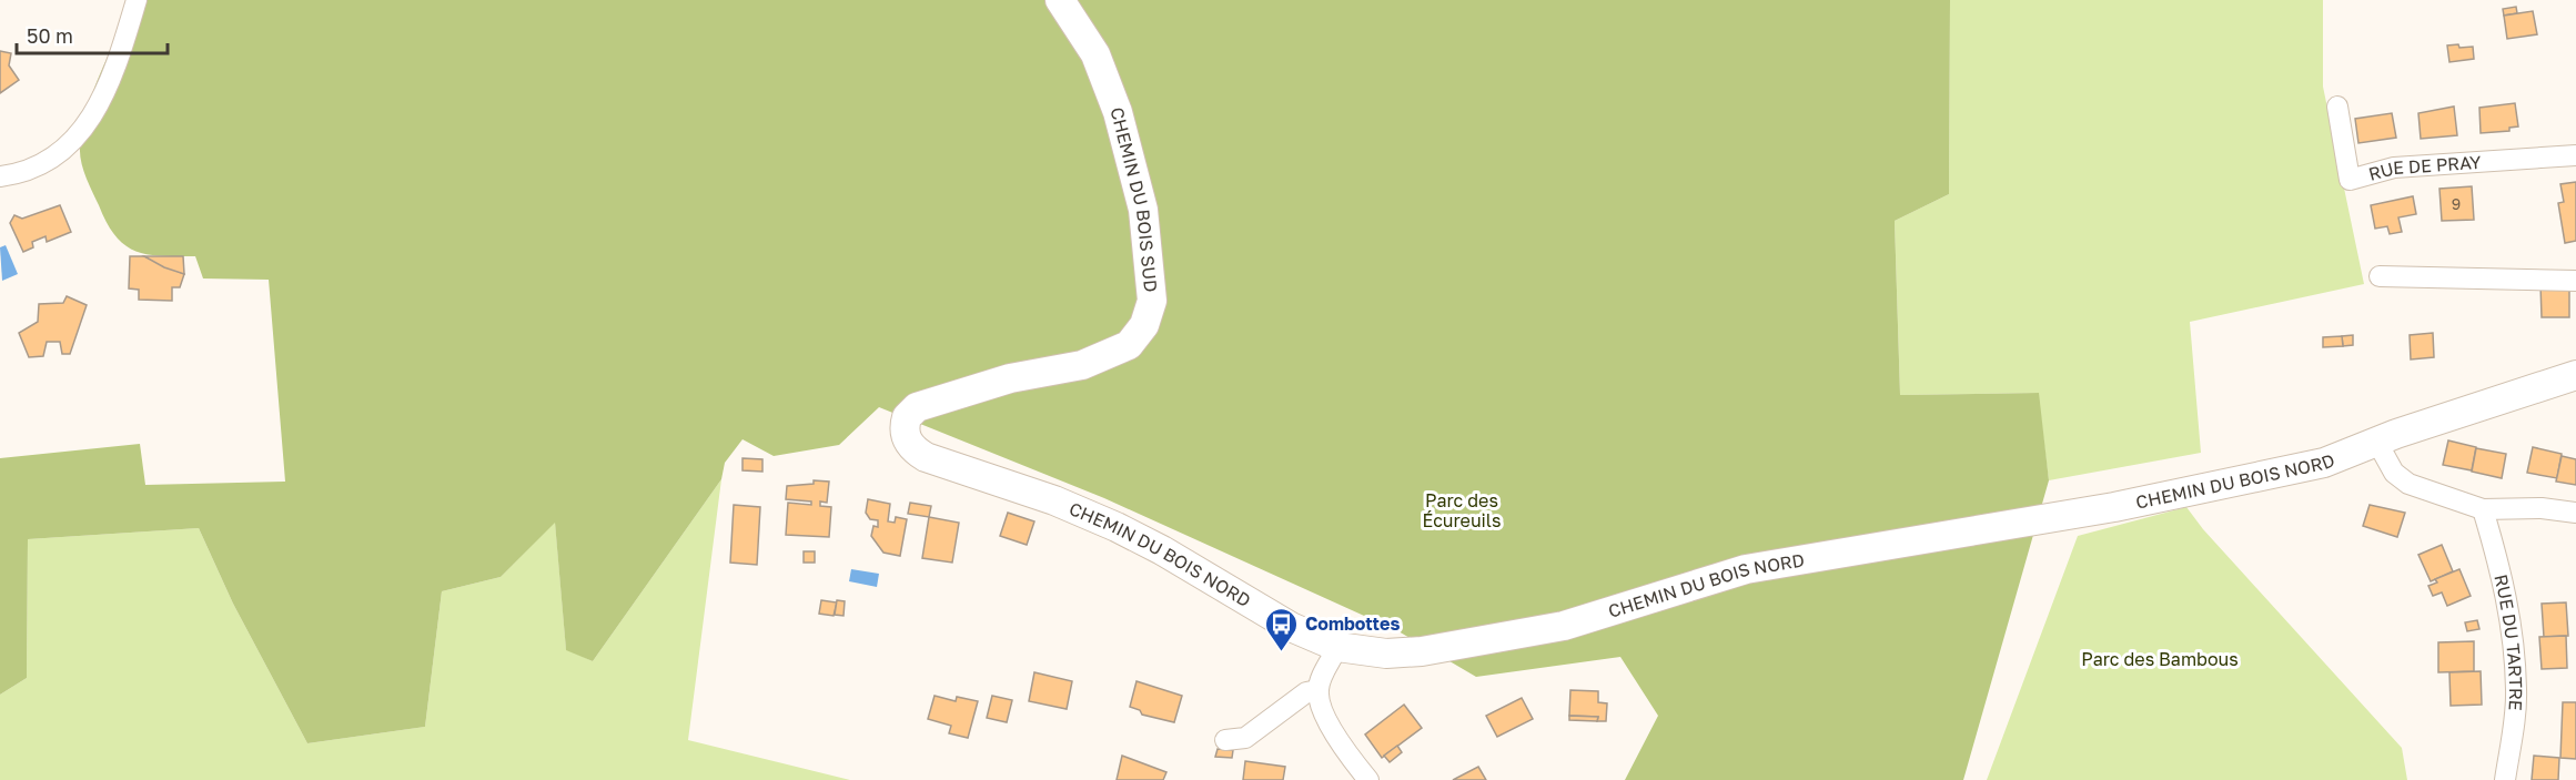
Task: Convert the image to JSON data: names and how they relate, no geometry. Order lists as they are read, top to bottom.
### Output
{
  "streets": {
    "street": [
      "RUE DE PRAY",
      "CHEMIN DU BOIS SUD",
      "CHEMIN DU BOIS NORD",
      "RUE DU TARTRE"
    ]
  },
  "crossings": [
    ["CHEMIN DU BOIS SUD", "CHEMIN DU BOIS NORD"]
  ],
  "parks": ["Parc des Écureuils", "Parc des Bambous"],
  "places": {
    "bus stop": ["Combottes"]
  },
  "house_numbers": ["9"],
  "scale_bar": "50 m"
}
